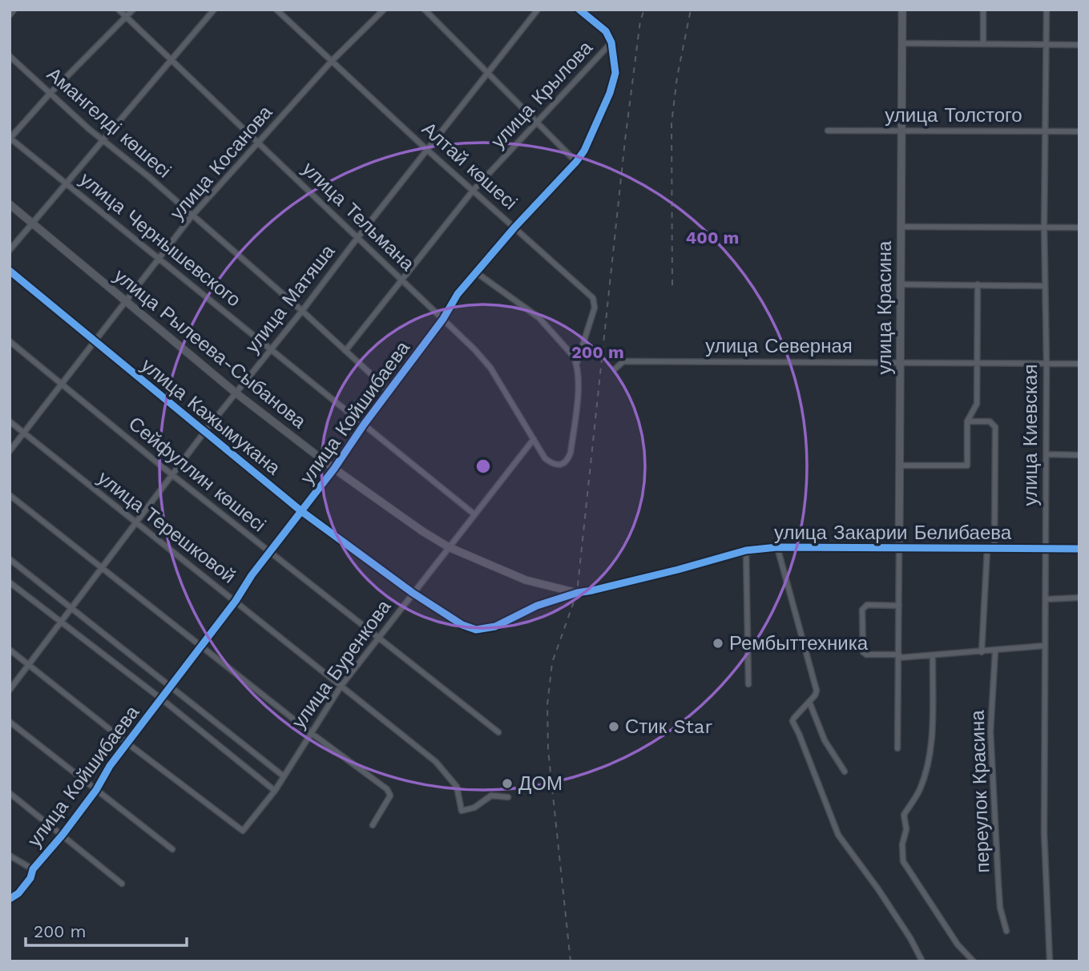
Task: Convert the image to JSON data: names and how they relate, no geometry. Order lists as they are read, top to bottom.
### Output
{
  "streets": {
    "street": [
      "улица Крылова",
      "улица Толстого",
      "Амангелді көшесі",
      "улица Косанова",
      "Алтай көшесі",
      "улица Тельмана",
      "улица Чернышевского",
      "улица Матяша",
      "улица Красина",
      "улица Северная",
      "улица Рылеева-Сыбанова",
      "улица Койшибаева",
      "улица Кажымукана",
      "улица Киевская",
      "Сейфуллин көшесі",
      "улица Терешковой",
      "улица Закарии Белибаева",
      "улица Буренкова",
      "переулок Красина"
    ]
  },
  "crossings": [
    ["улица Крылова", "Амангелді көшесі"],
    ["улица Крылова", "Алтай көшесі"],
    ["улица Крылова", "улица Тельмана"],
    ["улица Крылова", "улица Койшибаева"],
    ["улица Толстого", "улица Красина"],
    ["улица Толстого", "улица Киевская"],
    ["Амангелді көшесі", "улица Косанова"],
    ["Амангелді көшесі", "улица Матяша"],
    ["Амангелді көшесі", "улица Койшибаева"],
    ["улица Косанова", "Алтай көшесі"],
    ["улица Косанова", "улица Тельмана"],
    ["улица Косанова", "улица Чернышевского"],
    ["улица Косанова", "улица Рылеева-Сыбанова"],
    ["улица Косанова", "улица Кажымукана"],
    ["улица Косанова", "Сейфуллин көшесі"],
    ["улица Косанова", "улица Терешковой"],
    ["Алтай көшесі", "улица Тельмана"],
    ["Алтай көшесі", "улица Матяша"],
    ["Алтай көшесі", "улица Койшибаева"],
    ["улица Тельмана", "улица Матяша"],
    ["улица Тельмана", "улица Койшибаева"],
    ["улица Тельмана", "улица Буренкова"],
    ["улица Чернышевского", "улица Матяша"],
    ["улица Чернышевского", "улица Койшибаева"],
    ["улица Чернышевского", "улица Буренкова"],
    ["улица Матяша", "улица Рылеева-Сыбанова"],
    ["улица Матяша", "улица Кажымукана"],
    ["улица Матяша", "Сейфуллин көшесі"],
    ["улица Матяша", "улица Терешковой"],
    ["улица Красина", "улица Северная"],
    ["улица Красина", "улица Закарии Белибаева"],
    ["улица Северная", "улица Киевская"],
    ["улица Рылеева-Сыбанова", "улица Койшибаева"],
    ["улица Рылеева-Сыбанова", "улица Кажымукана"],
    ["улица Рылеева-Сыбанова", "улица Закарии Белибаева"],
    ["улица Рылеева-Сыбанова", "улица Буренкова"],
    ["улица Койшибаева", "улица Кажымукана"],
    ["улица Койшибаева", "Сейфуллин көшесі"],
    ["улица Койшибаева", "улица Терешковой"],
    ["улица Койшибаева", "улица Буренкова"],
    ["улица Кажымукана", "улица Закарии Белибаева"],
    ["улица Кажымукана", "улица Буренкова"],
    ["улица Киевская", "улица Закарии Белибаева"],
    ["Сейфуллин көшесі", "улица Буренкова"],
    ["улица Терешковой", "улица Буренкова"]
  ],
  "places": ["Рембыттехника", "Стик Star", "ДОМ"],
  "scale_bar": "200 m",
  "rings": ["400 m", "200 m"]
}
